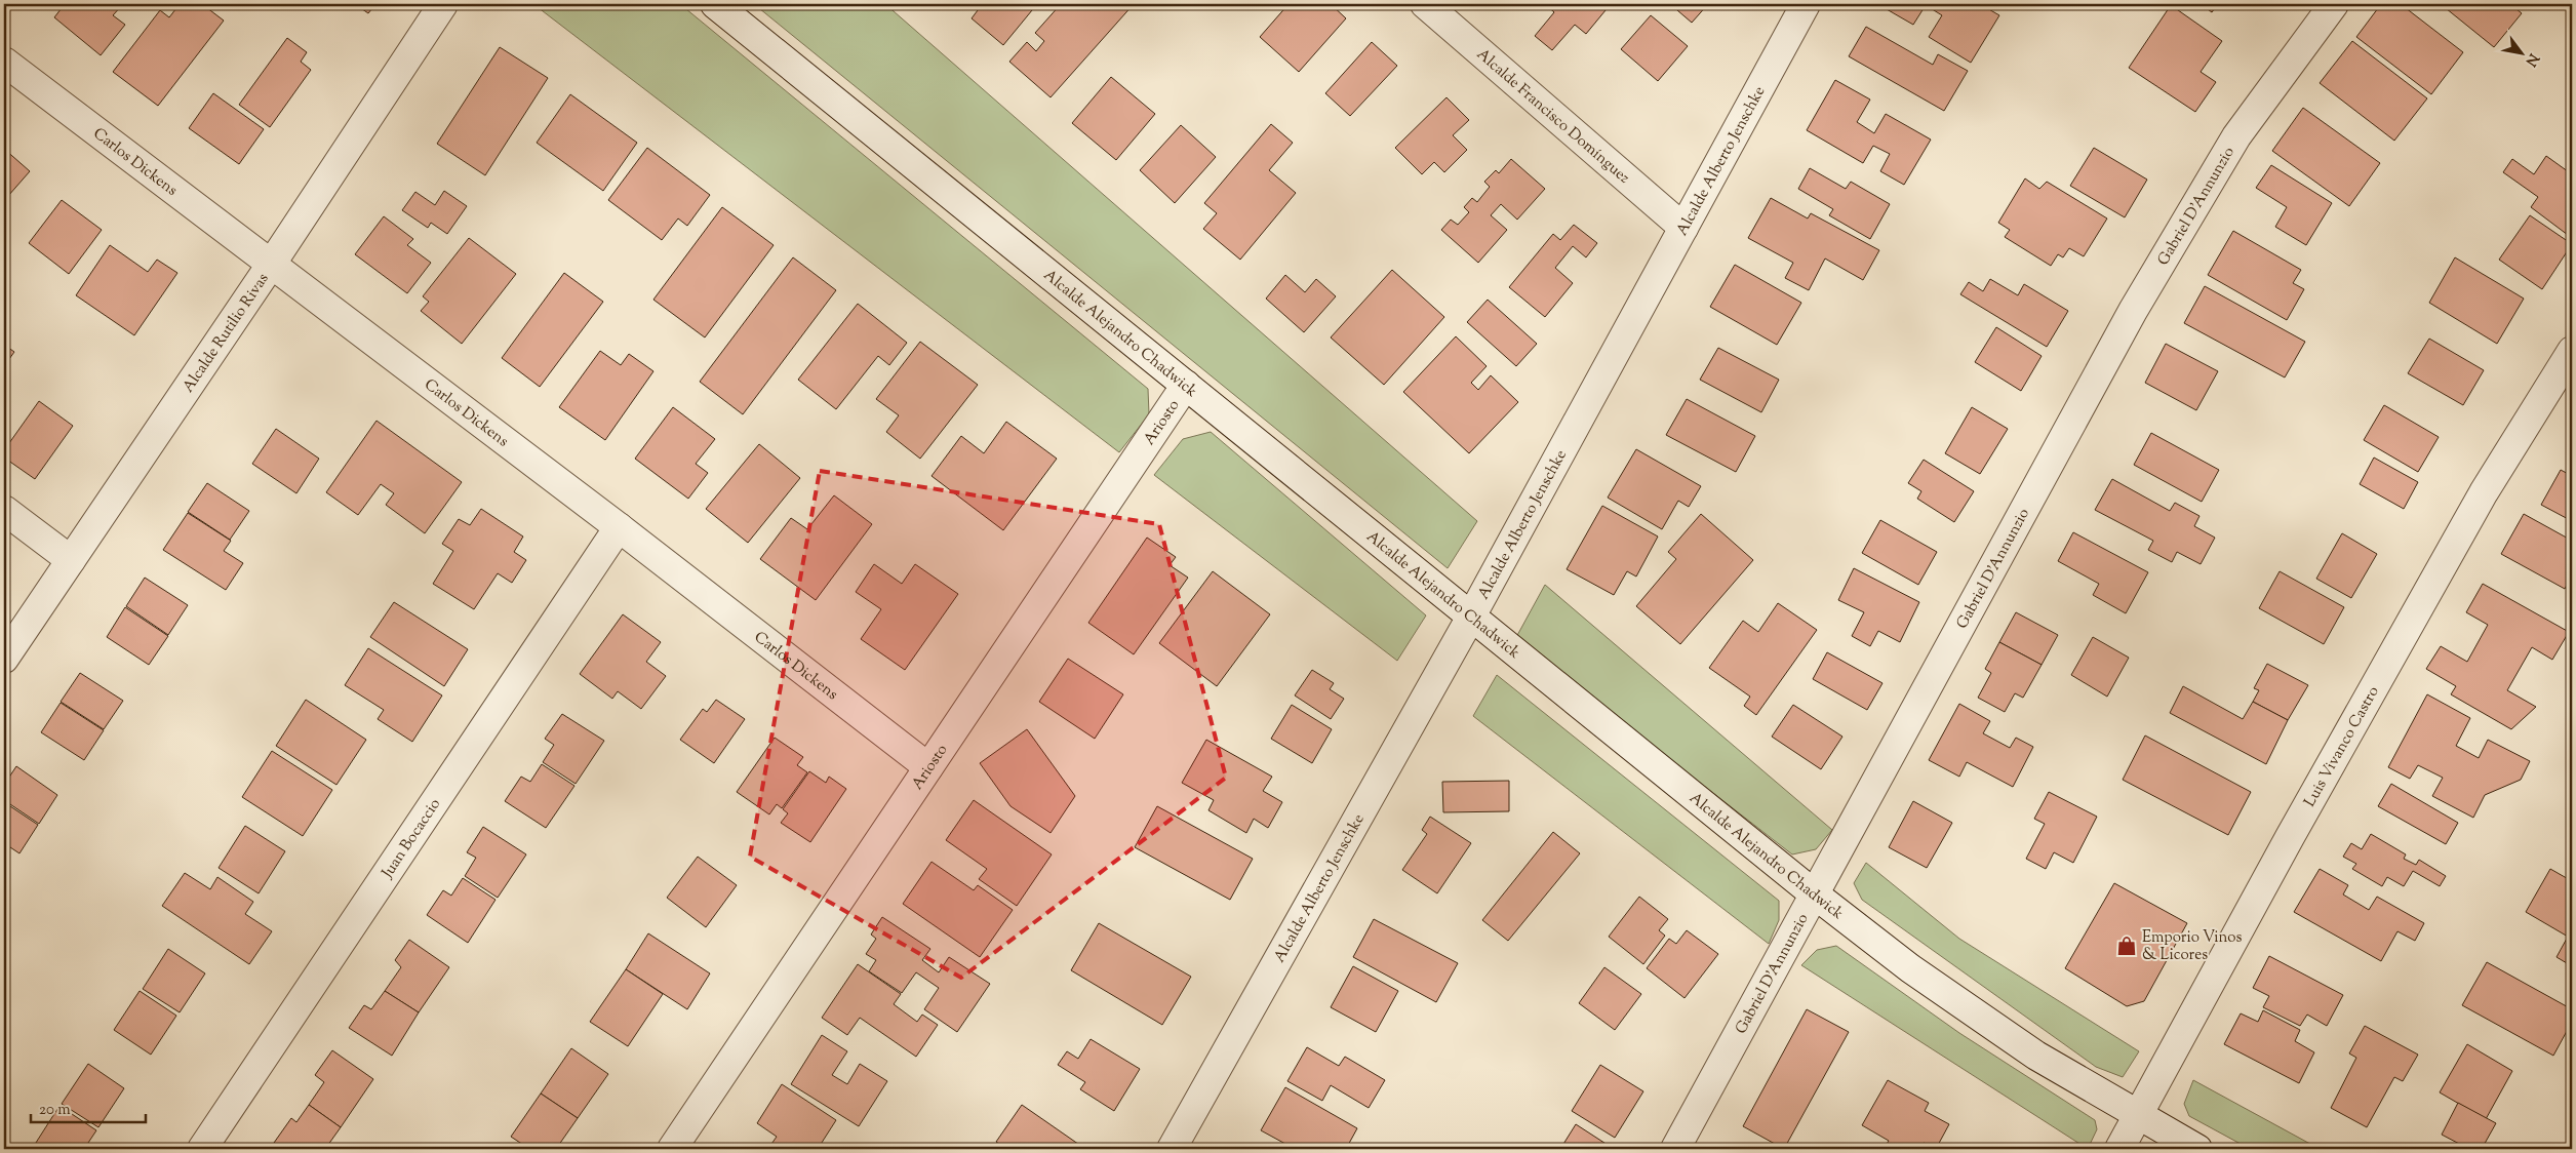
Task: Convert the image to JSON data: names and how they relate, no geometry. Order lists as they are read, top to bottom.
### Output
{
  "streets": {
    "street": [
      "Alcalde Francisco Domínguez",
      "Alcalde Alberto Jenschke",
      "Carlos Dickens",
      "Gabriel D'Annunzio",
      "Alcalde Rutilio Rivas",
      "Alcalde Alejandro Chadwick",
      "Ariosto",
      "Luis Vivanco Castro",
      "Juan Bocaccio"
    ]
  },
  "crossings": [
    ["Alcalde Francisco Domínguez", "Alcalde Alberto Jenschke"],
    ["Alcalde Alberto Jenschke", "Alcalde Alejandro Chadwick"],
    ["Carlos Dickens", "Alcalde Rutilio Rivas"],
    ["Carlos Dickens", "Ariosto"],
    ["Carlos Dickens", "Juan Bocaccio"],
    ["Gabriel D'Annunzio", "Alcalde Alejandro Chadwick"],
    ["Alcalde Alejandro Chadwick", "Ariosto"],
    ["Alcalde Alejandro Chadwick", "Luis Vivanco Castro"]
  ],
  "places": {
    "shop": ["Emporio Vinos & Licores"]
  },
  "scale_bar": "20 m",
  "north": "bottom right"
}
